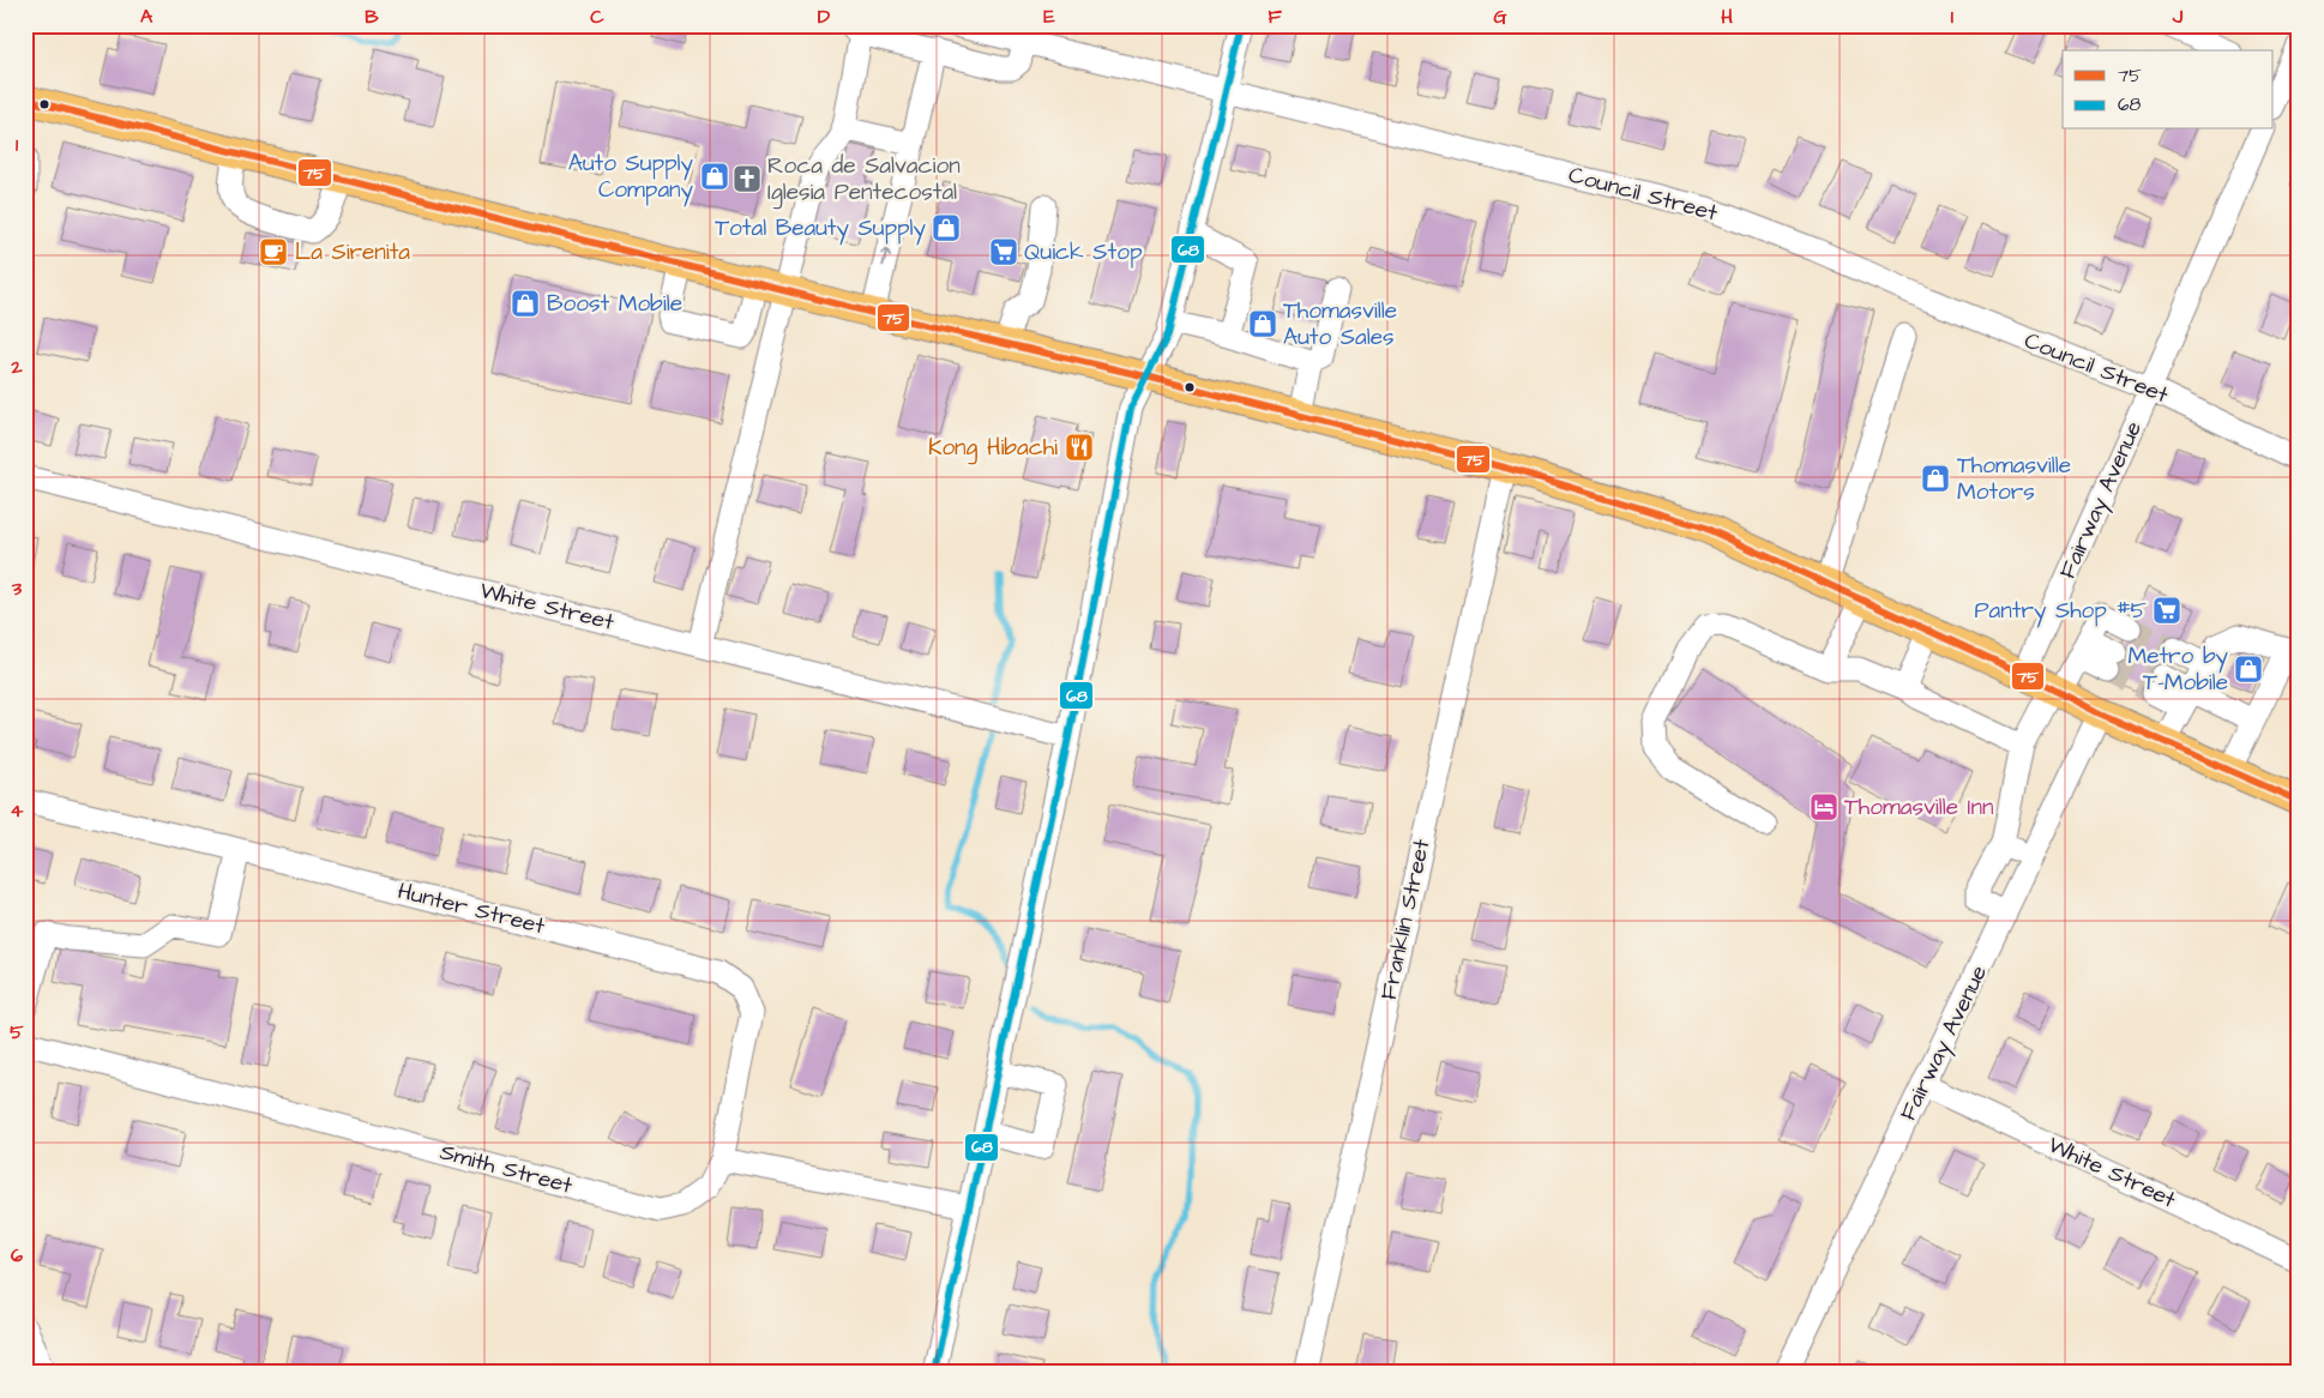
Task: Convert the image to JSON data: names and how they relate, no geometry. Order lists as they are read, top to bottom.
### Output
{
  "streets": {
    "street": [
      "Council Street",
      "Fairway Avenue",
      "White Street",
      "Hunter Street",
      "Franklin Street",
      "Smith Street"
    ]
  },
  "crossings": [
    ["Council Street", "Fairway Avenue"],
    ["Fairway Avenue", "White Street"],
    ["Hunter Street", "Smith Street"]
  ],
  "places": {
    "shop": [
      "Auto Supply Company",
      "Total Beauty Supply",
      "Boost Mobile",
      "Thomasville Auto Sales",
      "Thomasville Motors",
      "Metro by T-Mobile"
    ],
    "church": ["Roca de Salvacion Iglesia Pentecostal"],
    "cafe": ["La Sirenita"],
    "supermarket": ["Quick Stop", "Pantry Shop #5"],
    "restaurant": ["Kong Hibachi"],
    "hotel": ["Thomasville Inn"]
  },
  "lines": ["transit line 68", "transit line 75"],
  "legend": ["75", "68"],
  "grid": {
    "columns": [
      "A",
      "B",
      "C",
      "D",
      "E",
      "F",
      "G",
      "H",
      "I",
      "J"
    ],
    "rows": [
      "1",
      "2",
      "3",
      "4",
      "5",
      "6"
    ]
  }
}
